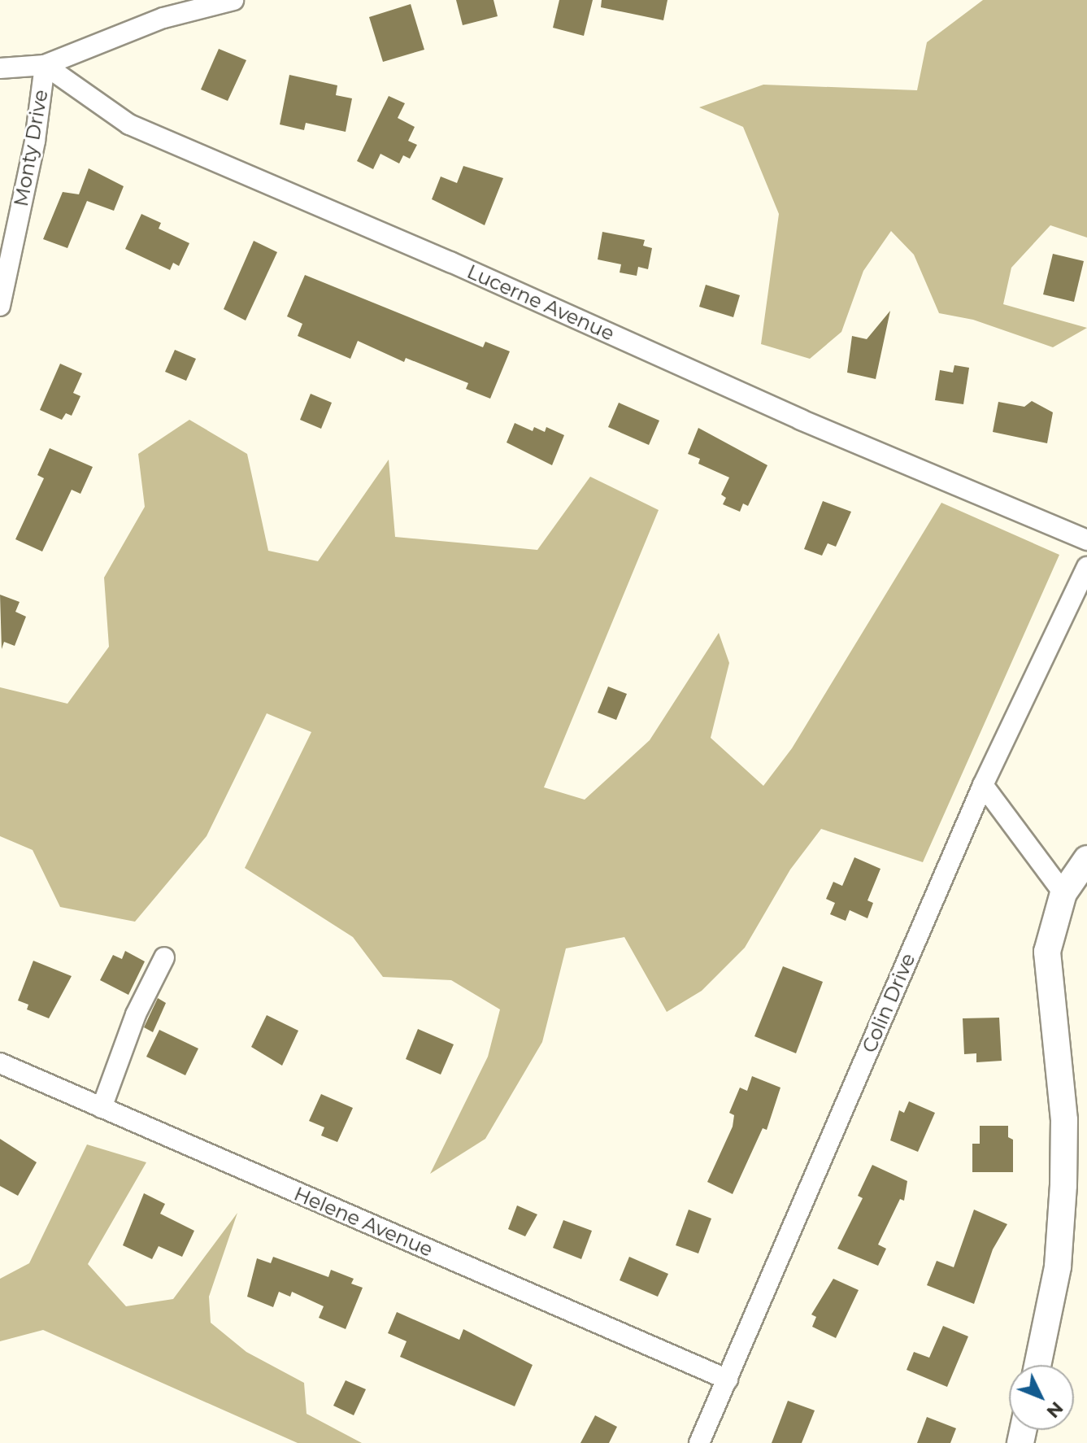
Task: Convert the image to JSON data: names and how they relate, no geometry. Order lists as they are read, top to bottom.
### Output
{
  "streets": {
    "street": [
      "Monty Drive",
      "Lucerne Avenue",
      "Colin Drive",
      "Helene Avenue"
    ]
  },
  "crossings": [
    ["Monty Drive", "Lucerne Avenue"],
    ["Colin Drive", "Helene Avenue"]
  ],
  "north": "bottom right"
}
